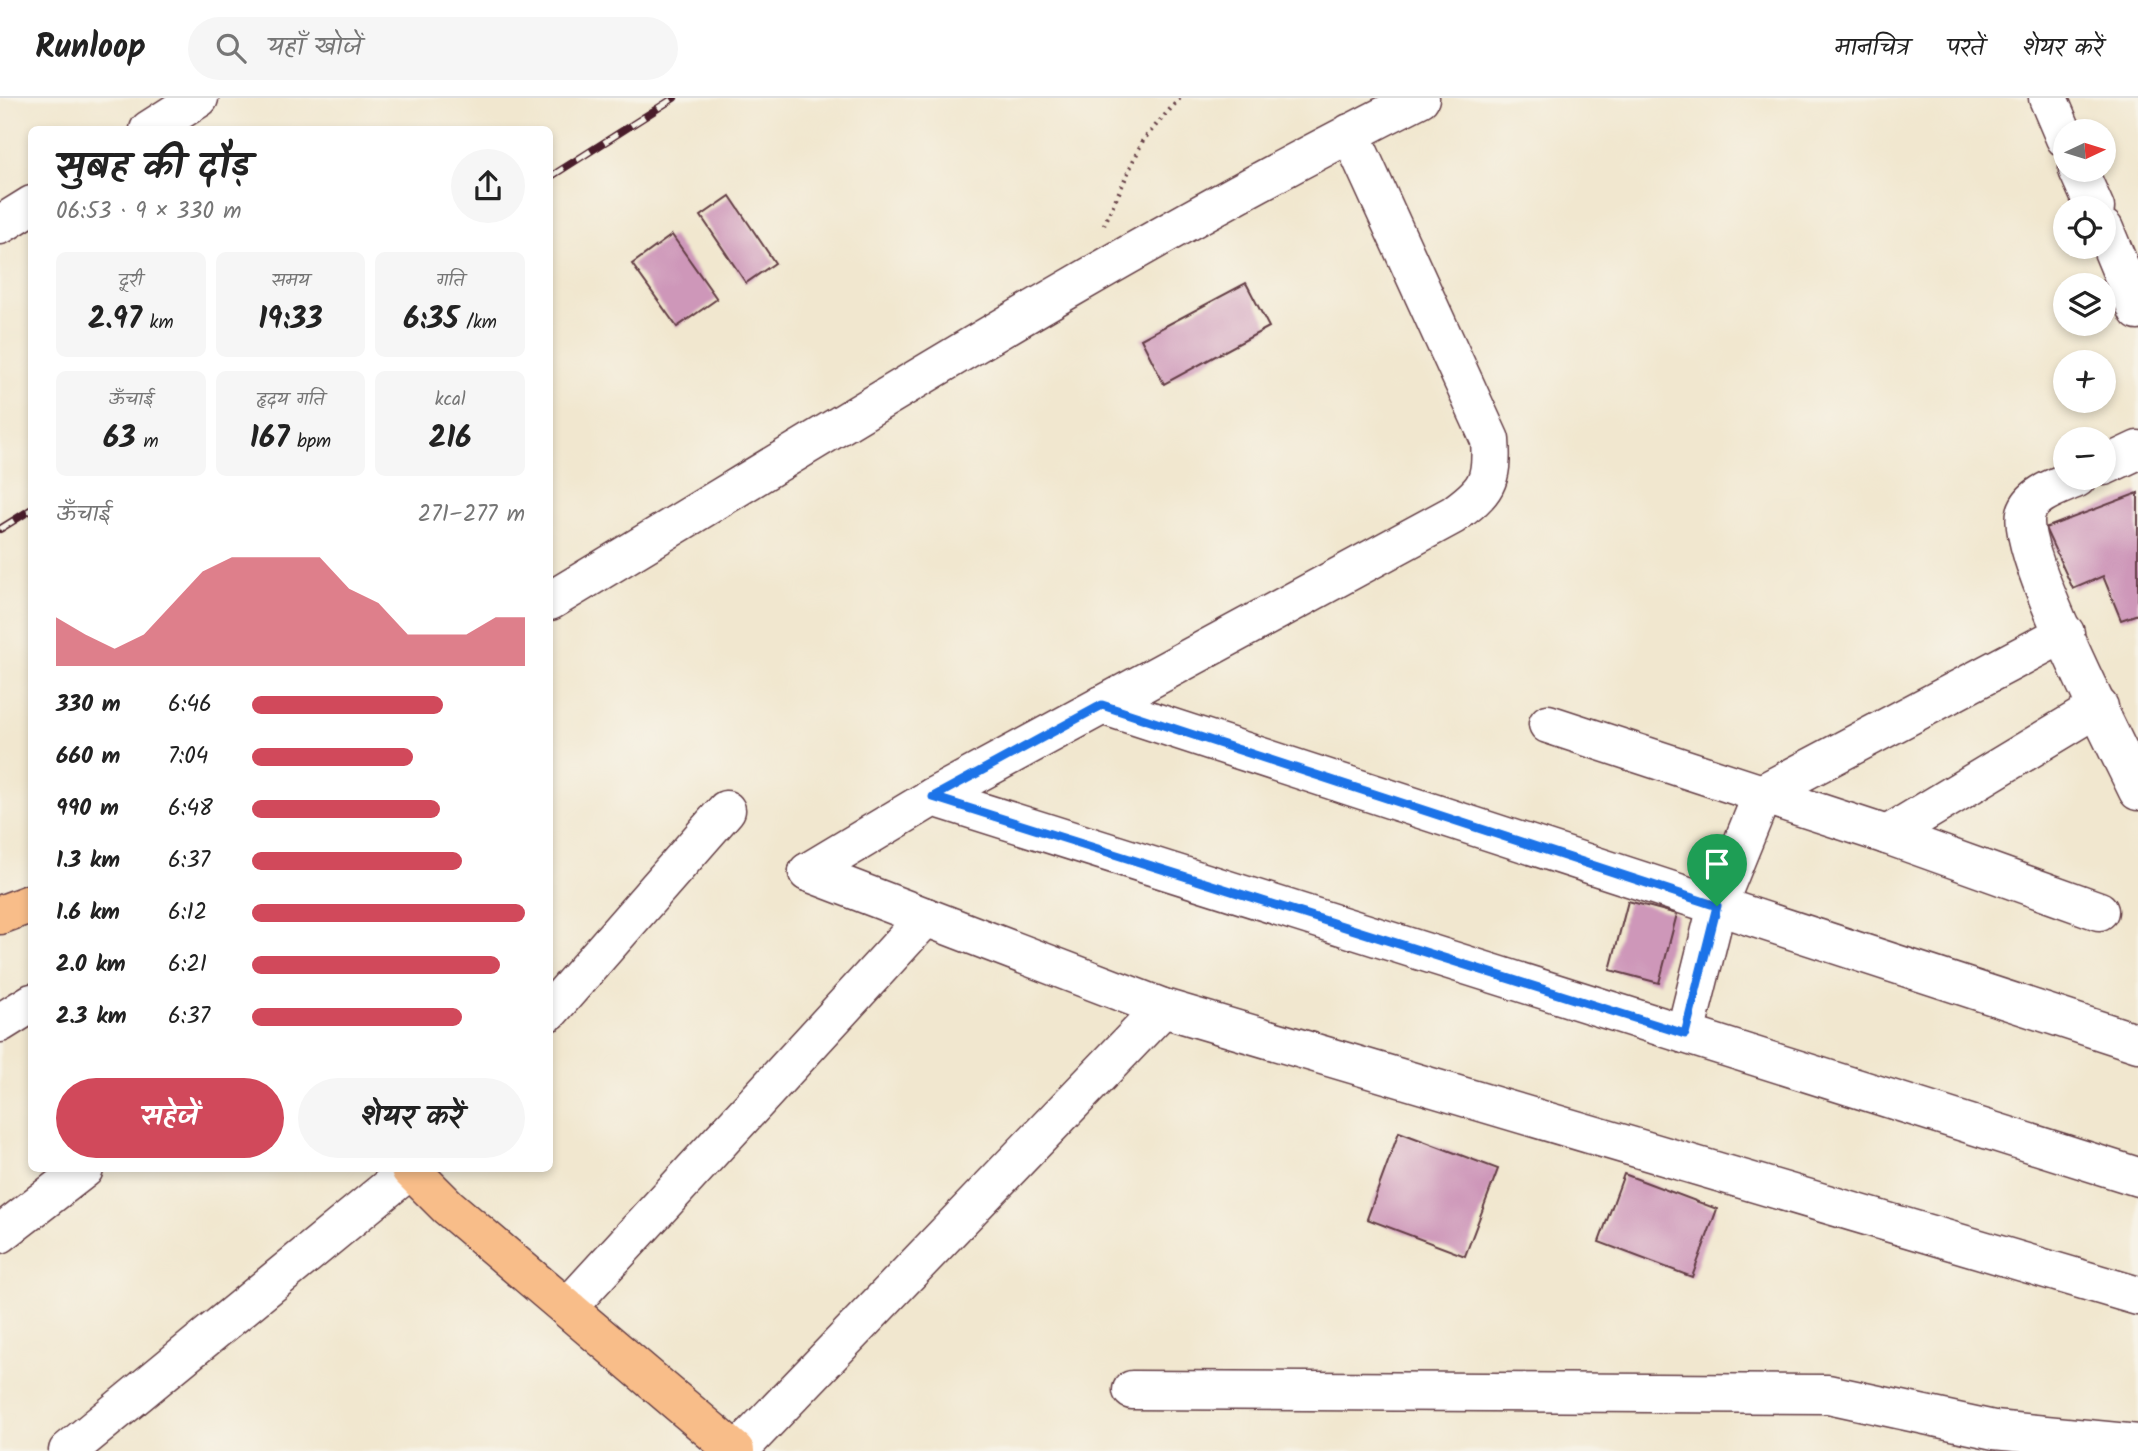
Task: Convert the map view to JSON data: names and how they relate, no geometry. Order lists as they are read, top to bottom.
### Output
{
  "north": "right",
  "page": {
    "header": "Runloop",
    "search": "यहाँ खोजें",
    "nav": ["मानचित्र", "परतें", "शेयर करें"],
    "map_buttons": ["+", "−"],
    "heading": ["सुबह की दौड़", "06:53 · 9 × 330 m"],
    "stats": [
      ["दूरी", "2.97 km"],
      ["समय", "19:33"],
      ["गति", "6:35 /km"],
      ["ऊँचाई", "63 m"],
      ["हृदय गति", "167 bpm"],
      ["kcal", "216"]
    ],
    "chart": ["ऊँचाई", "271–277 m"],
    "list": [
      {
        "name": "330 m",
        "note": "6:46"
      },
      {
        "name": "660 m",
        "note": "7:04"
      },
      {
        "name": "990 m",
        "note": "6:48"
      },
      {
        "name": "1.3 km",
        "note": "6:37"
      },
      {
        "name": "1.6 km",
        "note": "6:12"
      },
      {
        "name": "2.0 km",
        "note": "6:21"
      },
      {
        "name": "2.3 km",
        "note": "6:37"
      }
    ],
    "buttons": ["सहेजें", "शेयर करें"]
  }
}
